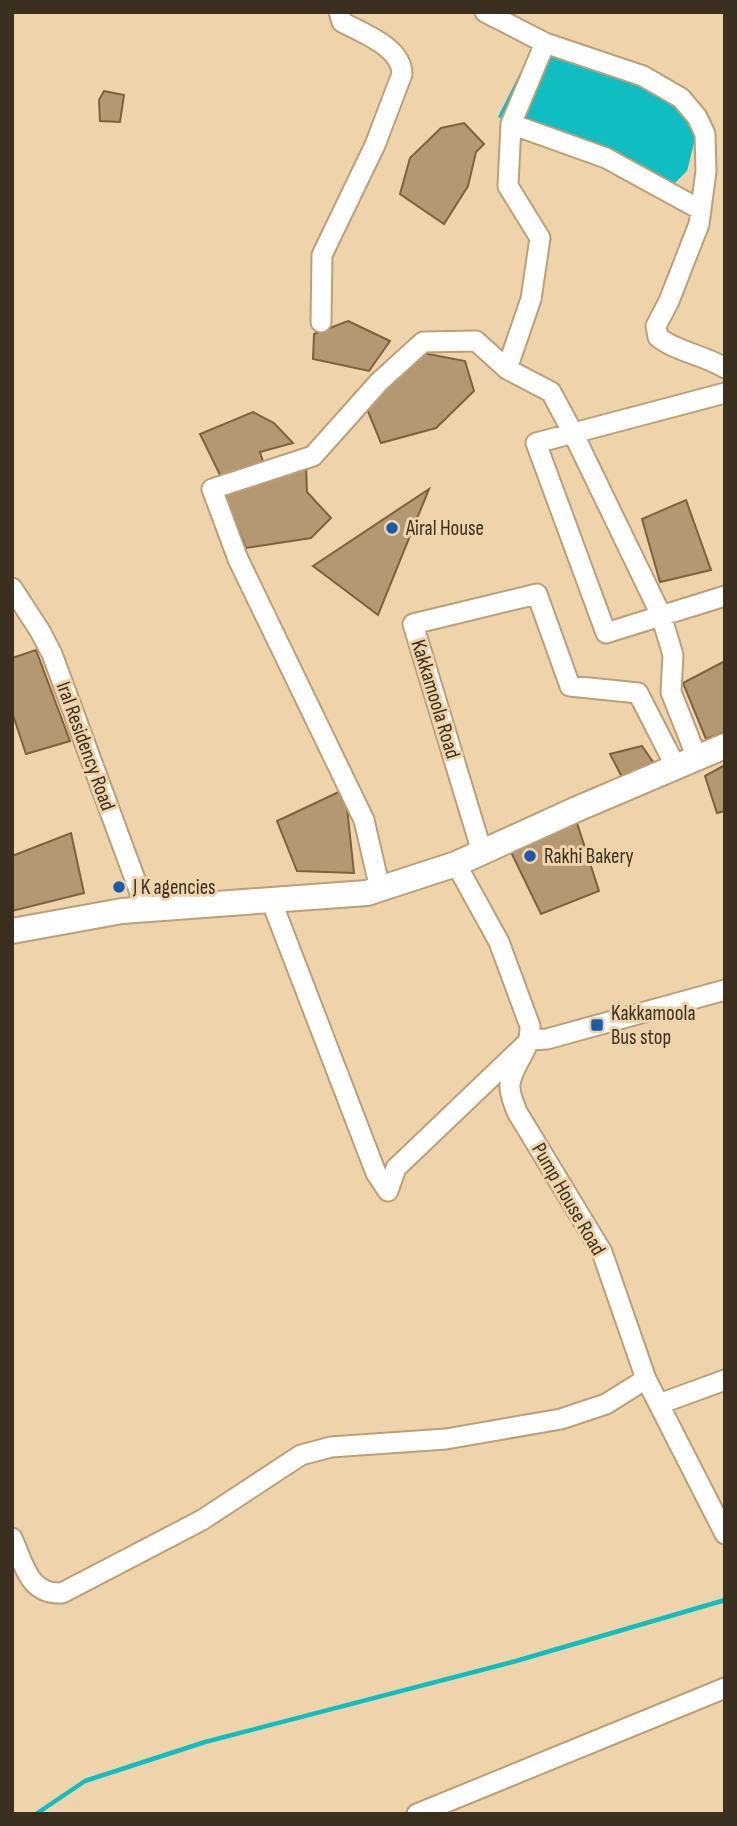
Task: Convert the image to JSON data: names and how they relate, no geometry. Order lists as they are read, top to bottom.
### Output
{
  "streets": {
    "street": ["Kakkamoola Road", "Iral Residency Road", "Pump House Road"]
  },
  "places": {
    "other": ["Airal House", "Rakhi Bakery", "J K agencies"],
    "transit": ["Kakkamoola Bus stop"]
  }
}
